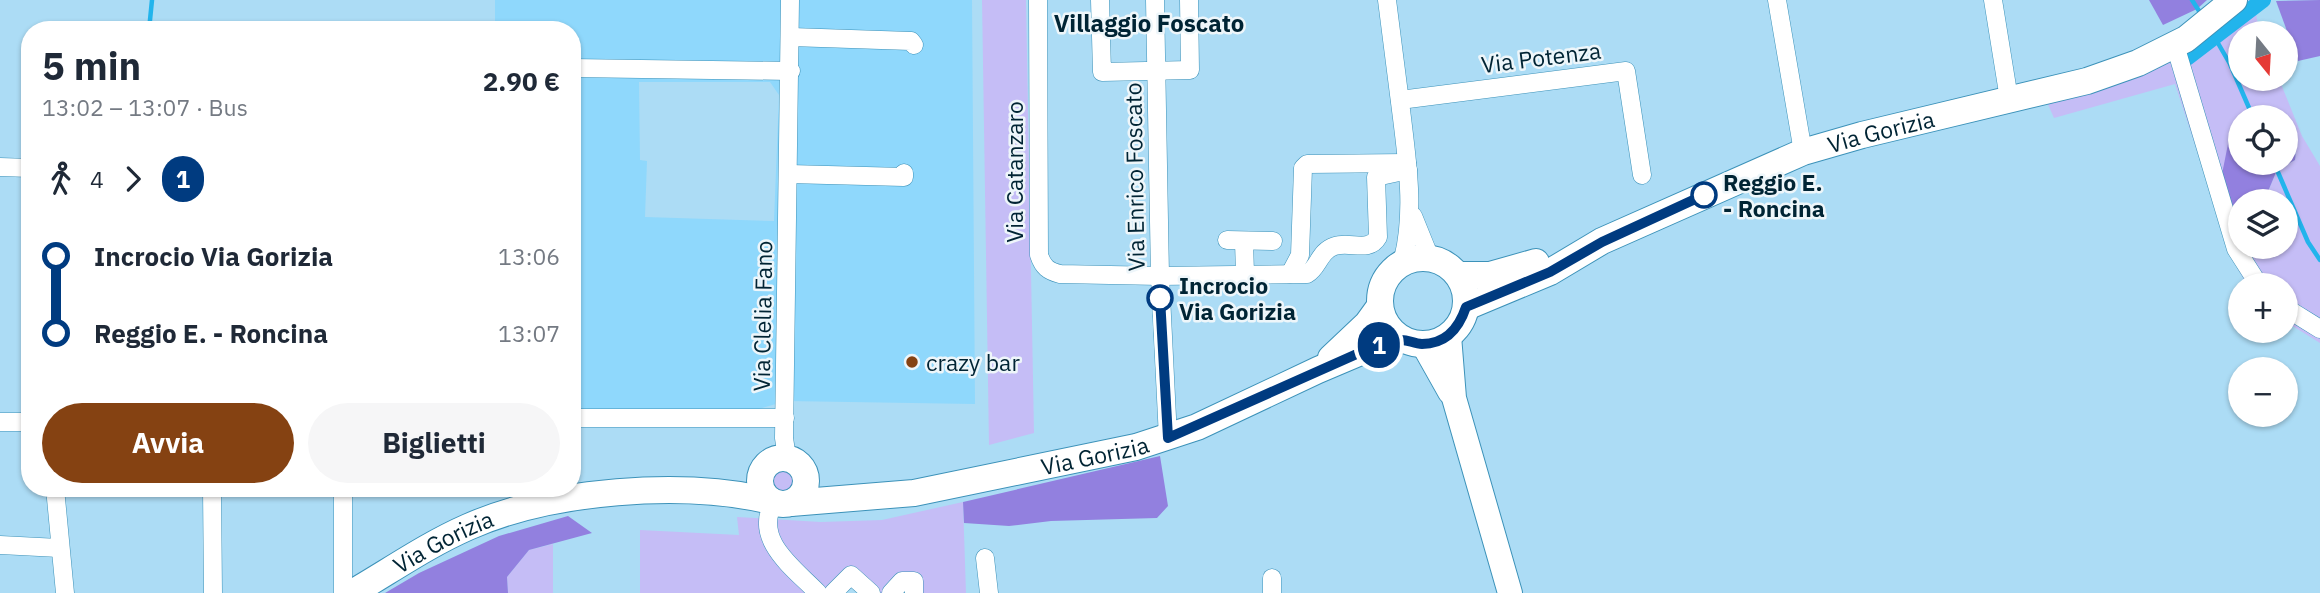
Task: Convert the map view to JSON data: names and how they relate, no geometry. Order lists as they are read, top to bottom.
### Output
{
  "streets": {
    "main road": ["Via Gorizia"],
    "street": [
      "Via Potenza",
      "Via Catanzaro",
      "Via Enrico Foscato",
      "Via Clelia Fano"
    ]
  },
  "crossings": [
    ["Via Gorizia", "Via Enrico Foscato"],
    ["Via Gorizia", "Via Clelia Fano"],
    ["Via Catanzaro", "Via Enrico Foscato"]
  ],
  "districts": ["Villaggio Foscato"],
  "places": ["Reggio E. - Roncina", "Incrocio Via Gorizia", "crazy bar"],
  "lines": ["bus line 1"],
  "north": "bottom",
  "page": {
    "on_map": "1",
    "map_buttons": ["+", "−"],
    "heading": ["5 min", "13:02 – 13:07 · Bus", "2.90 €"],
    "legs": ["4", "1"],
    "list": [
      {
        "name": "Incrocio Via Gorizia",
        "value": "13:06"
      },
      {
        "name": "Reggio E. - Roncina",
        "value": "13:07"
      }
    ],
    "buttons": ["Avvia", "Biglietti"]
  }
}
